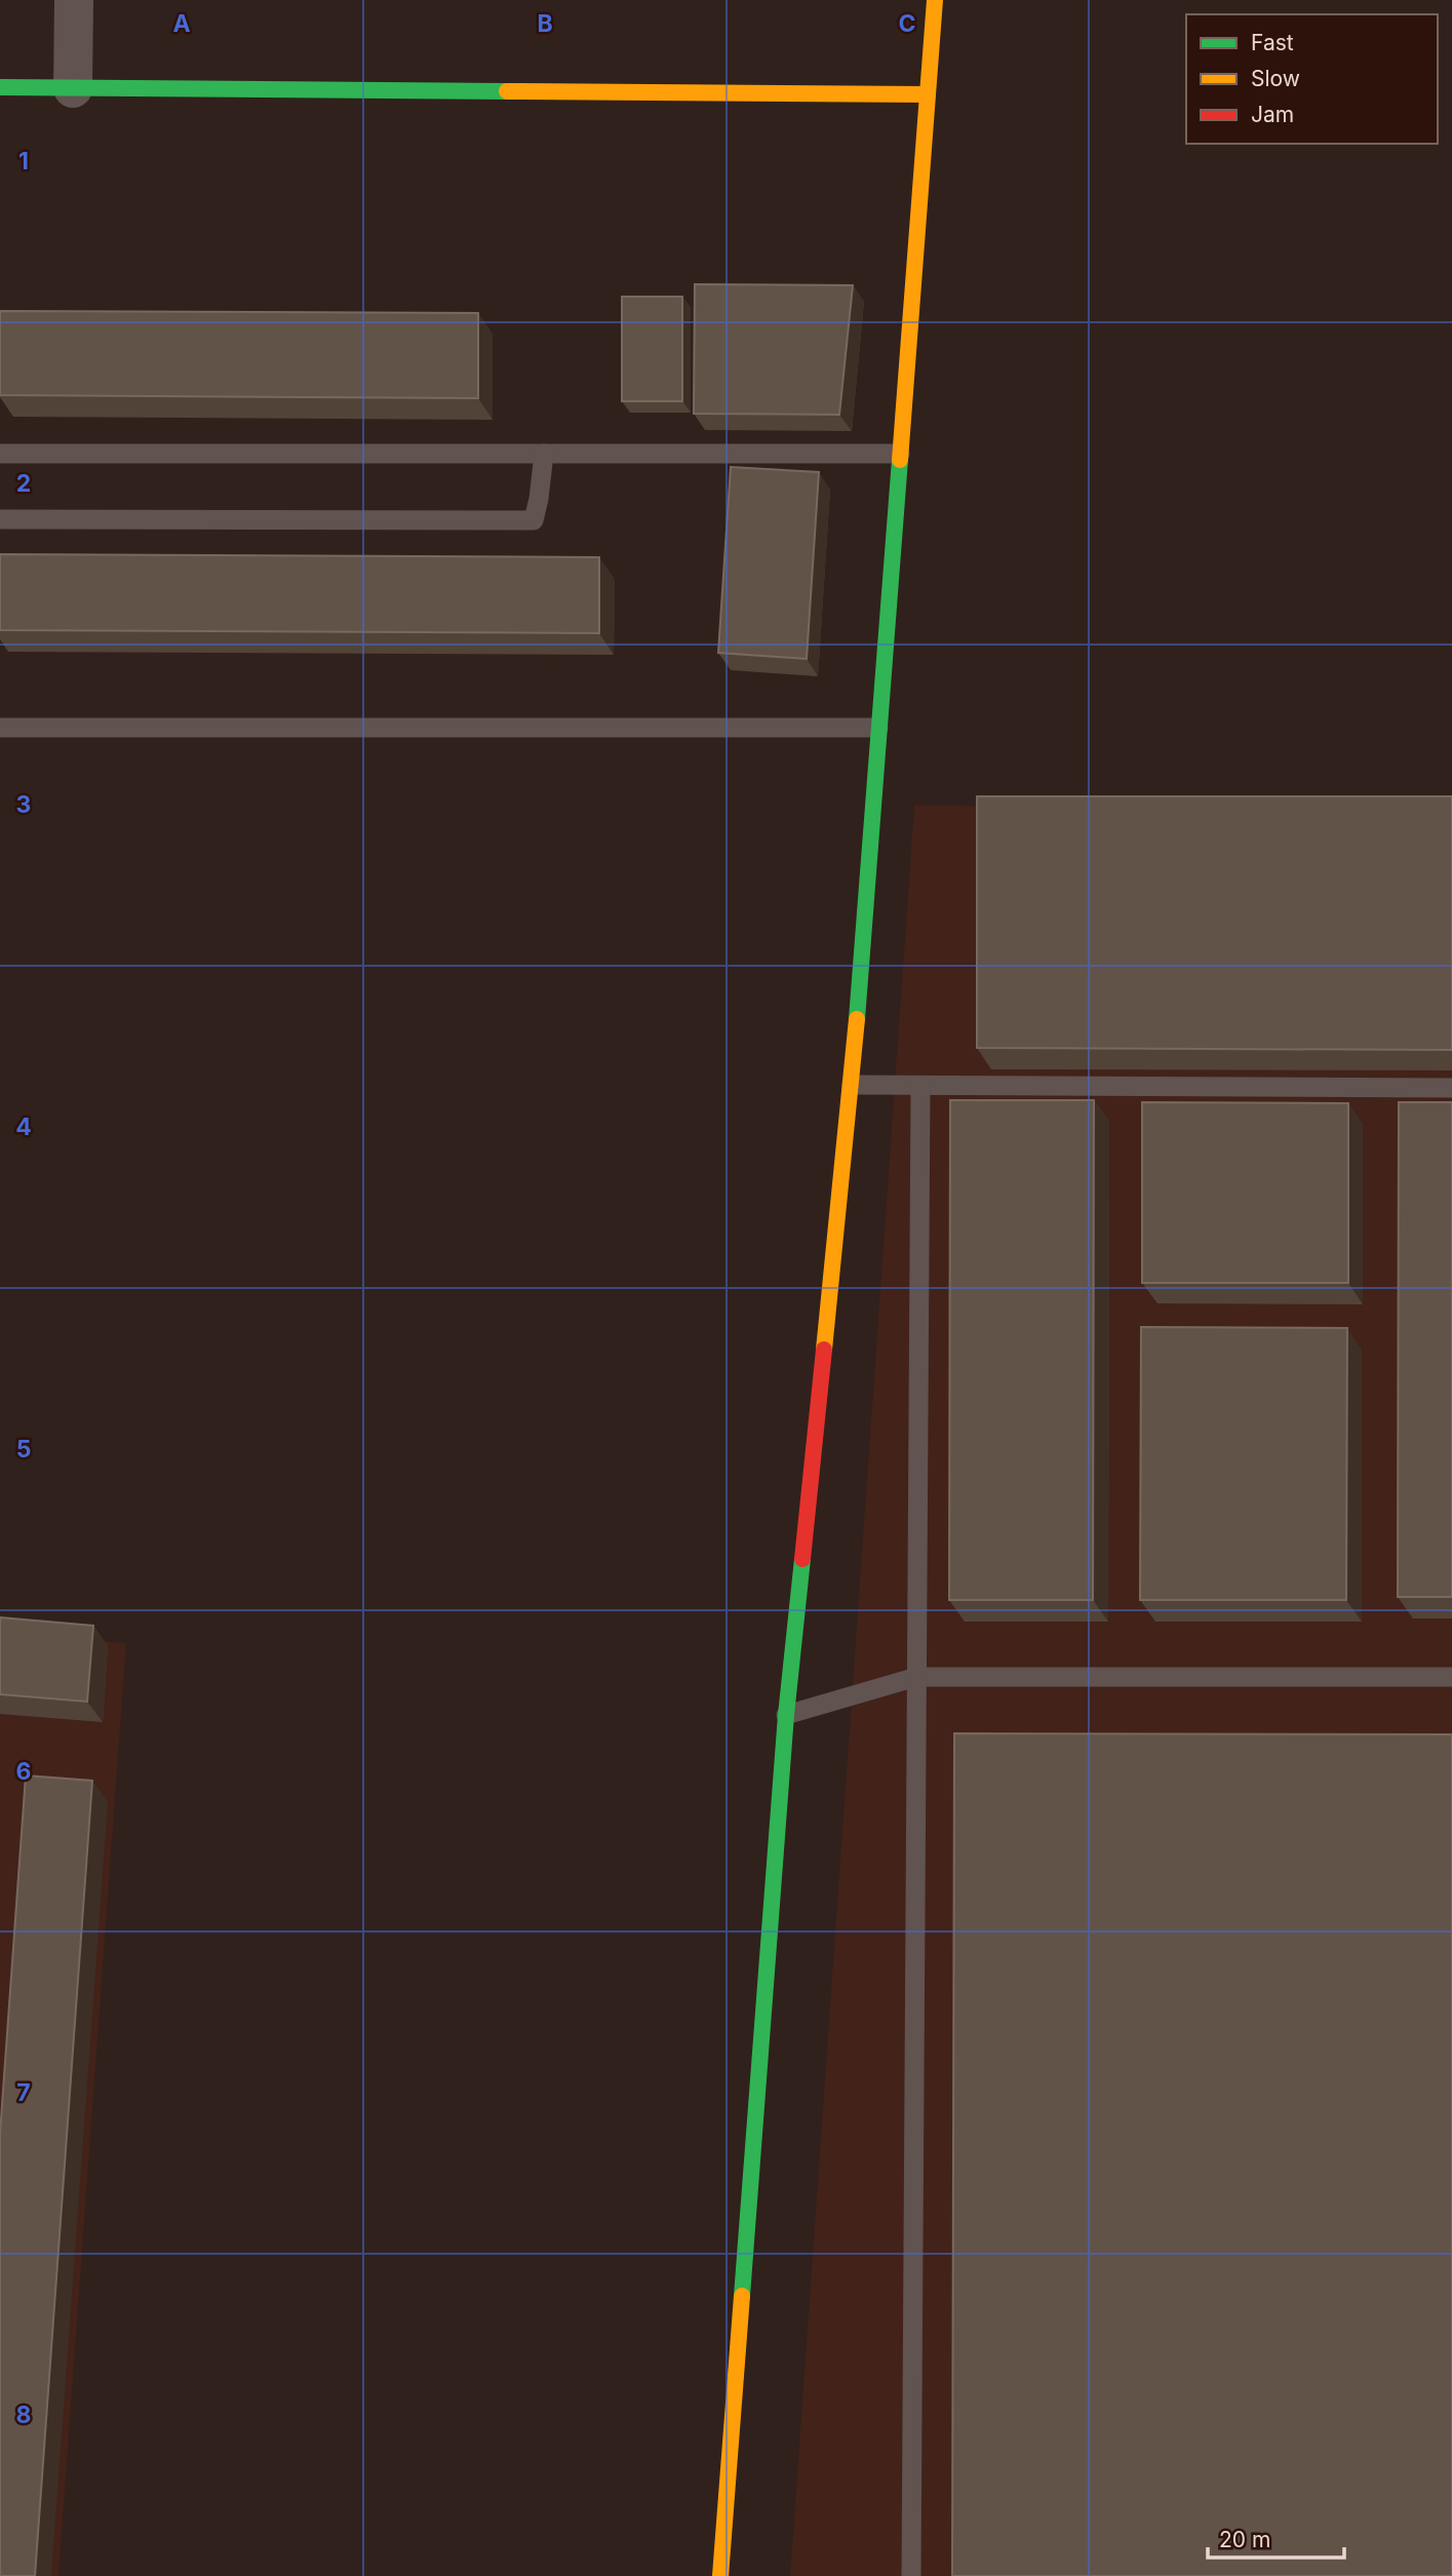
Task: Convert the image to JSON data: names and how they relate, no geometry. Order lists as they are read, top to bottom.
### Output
{
  "legend": ["Fast", "Slow", "Jam"],
  "scale_bar": "20 m",
  "grid": {
    "columns": ["A", "B", "C"],
    "rows": [
      "1",
      "2",
      "3",
      "4",
      "5",
      "6",
      "7",
      "8"
    ]
  }
}
